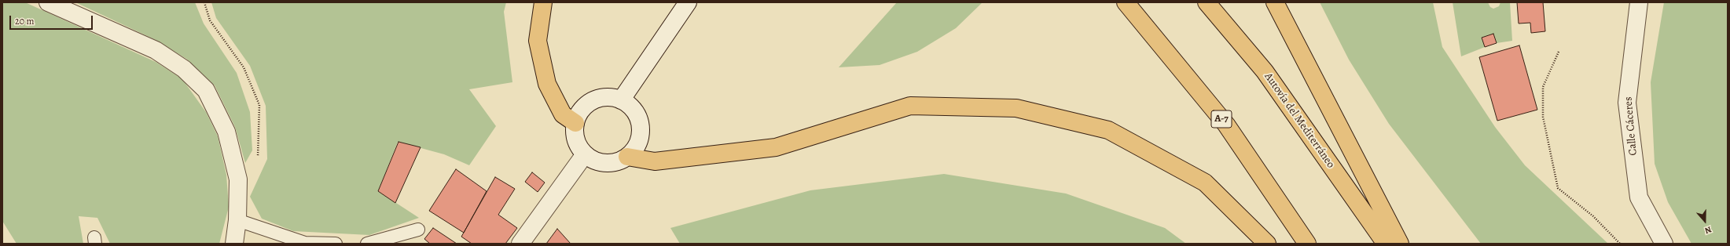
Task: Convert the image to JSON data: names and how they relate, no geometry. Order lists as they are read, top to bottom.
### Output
{
  "streets": {
    "highway": ["A-7", "Autovía del Mediterráneo"],
    "street": ["Calle Cáceres"]
  },
  "scale_bar": "20 m",
  "north": "bottom"
}
